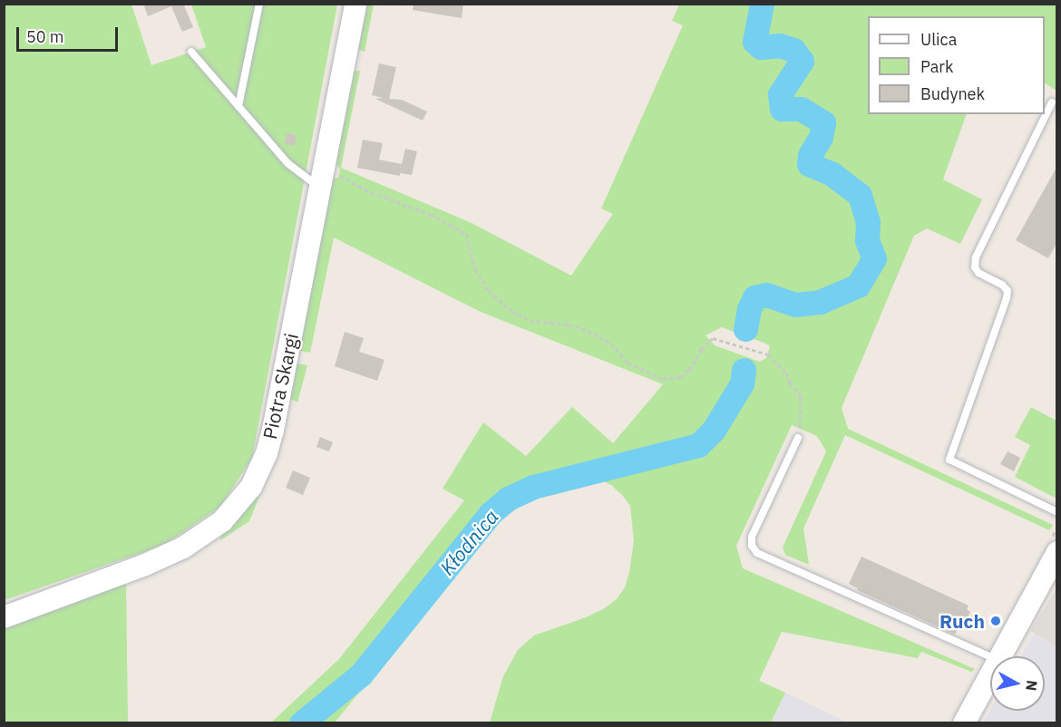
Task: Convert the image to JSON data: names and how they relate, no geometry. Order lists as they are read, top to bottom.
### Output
{
  "streets": {
    "street": ["Piotra Skargi"]
  },
  "water": ["Kłodnica"],
  "places": ["Ruch"],
  "legend": ["Ulica", "Park", "Budynek"],
  "scale_bar": "50 m",
  "north": "right"
}
